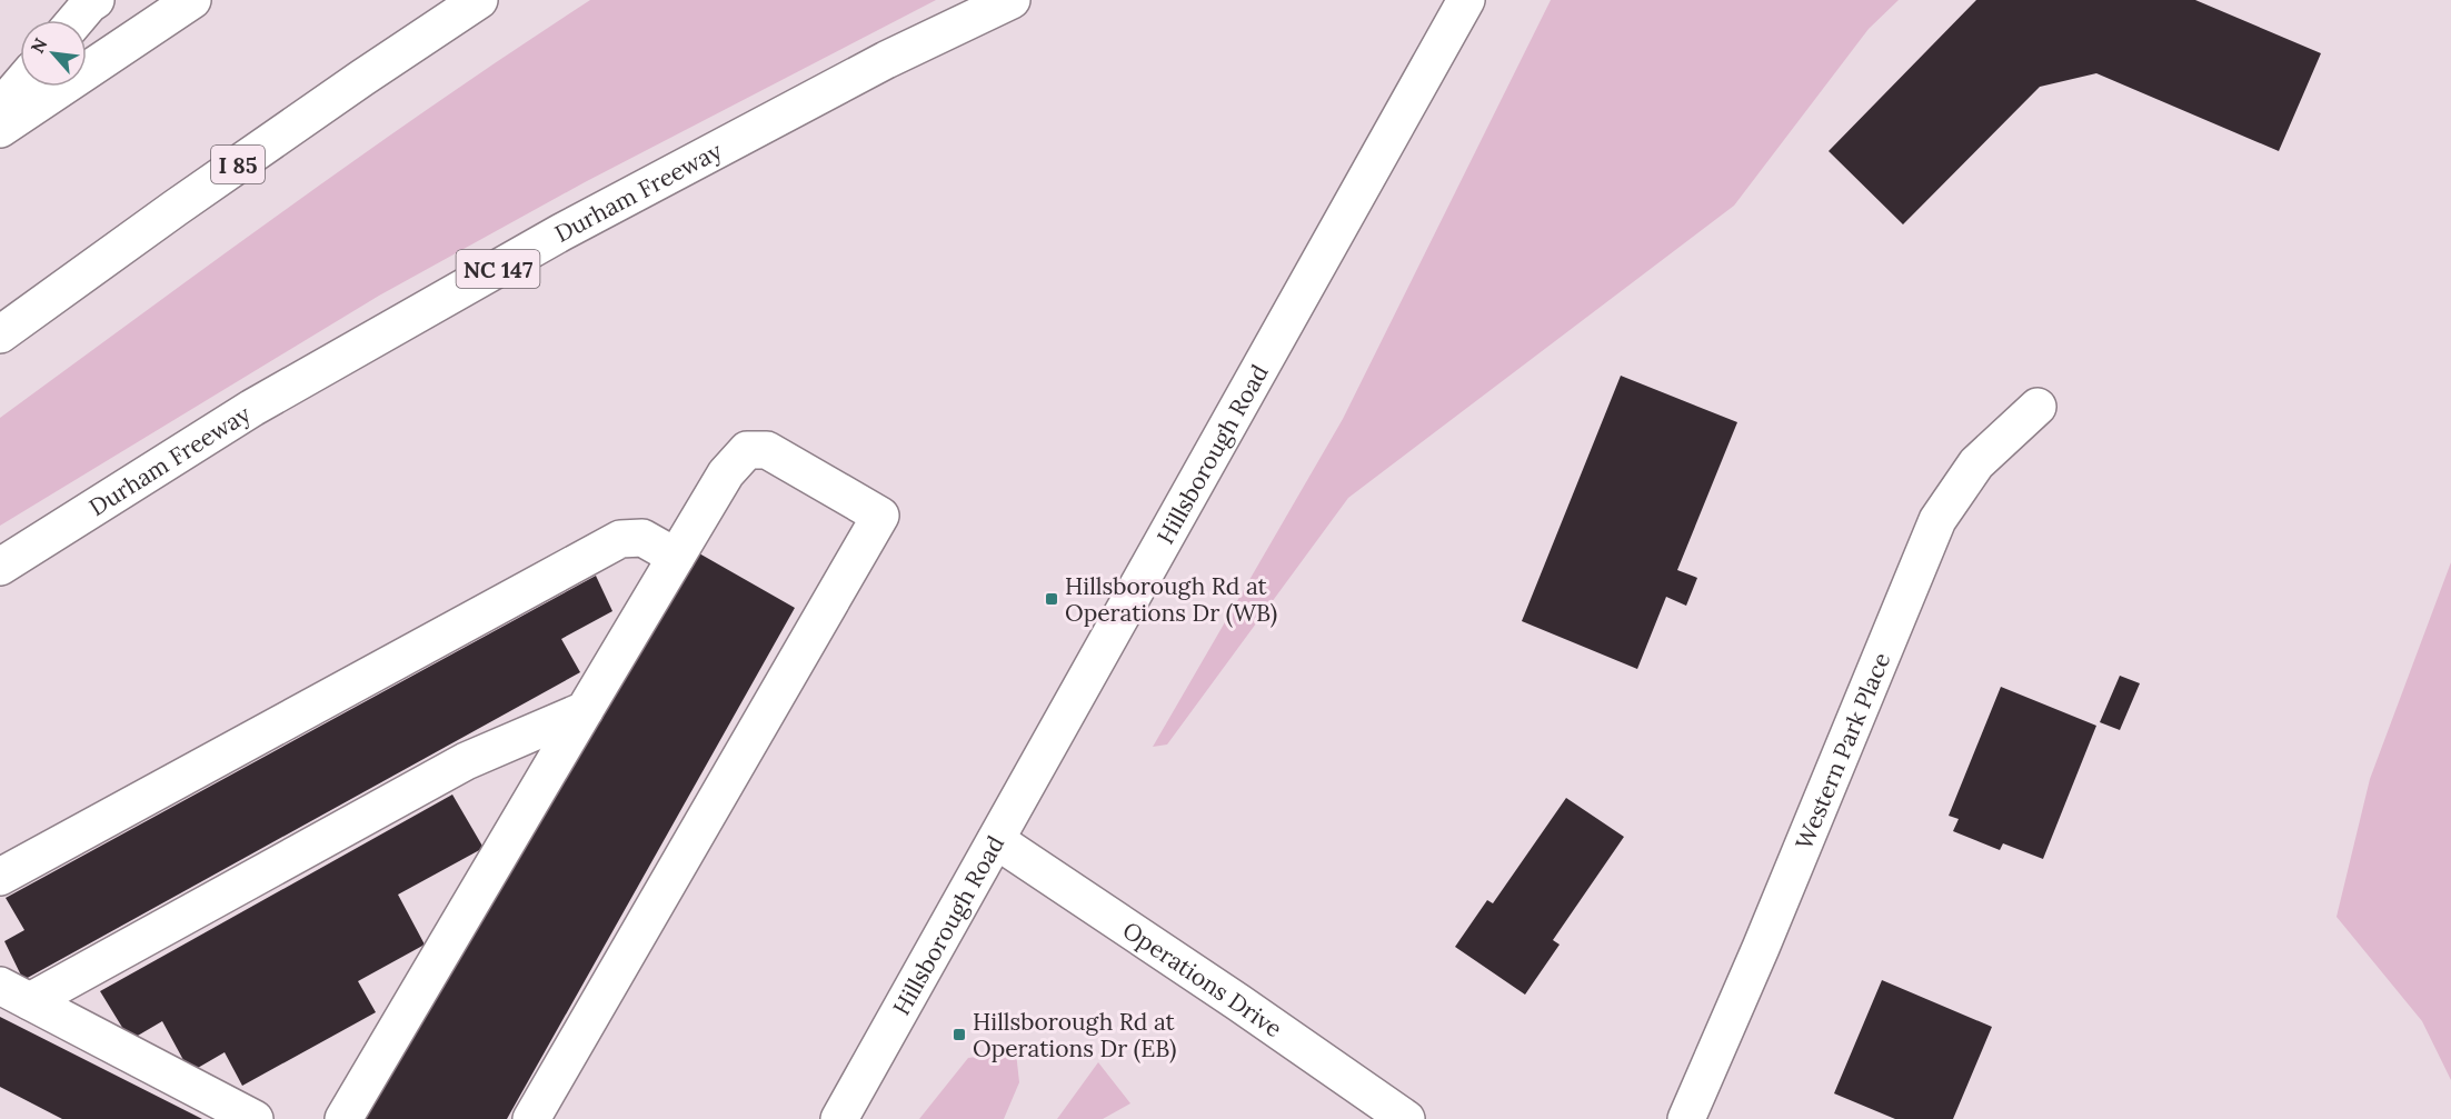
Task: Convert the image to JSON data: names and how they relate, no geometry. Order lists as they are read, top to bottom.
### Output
{
  "streets": {
    "main road": [
      "I 85",
      "Durham Freeway",
      "NC 147",
      "Hillsborough Road",
      "Western Park Place",
      "Operations Drive"
    ]
  },
  "crossings": [
    ["Hillsborough Road", "Operations Drive"]
  ],
  "places": {
    "transit": ["Hillsborough Rd at Operations Dr (WB)", "Hillsborough Rd at Operations Dr (EB)"]
  },
  "north": "top left"
}
